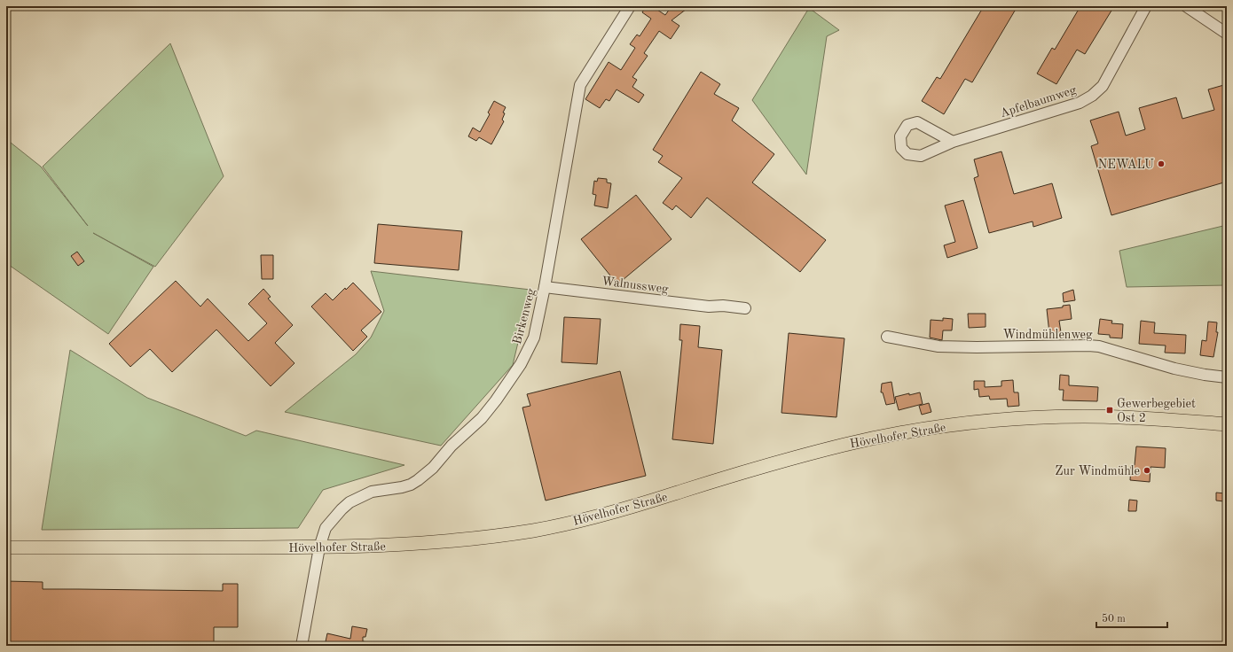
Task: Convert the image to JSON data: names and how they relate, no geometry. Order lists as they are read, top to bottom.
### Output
{
  "streets": {
    "main road": ["Hövelhofer Straße"],
    "street": [
      "Apfelbaumweg",
      "Walnussweg",
      "Birkenweg",
      "Windmühlenweg"
    ]
  },
  "crossings": [
    ["Walnussweg", "Birkenweg"],
    ["Birkenweg", "Hövelhofer Straße"]
  ],
  "places": {
    "other": ["NEWALU", "Zur Windmühle"],
    "transit": ["Gewerbegebiet Ost 2"]
  },
  "scale_bar": "50 m"
}
